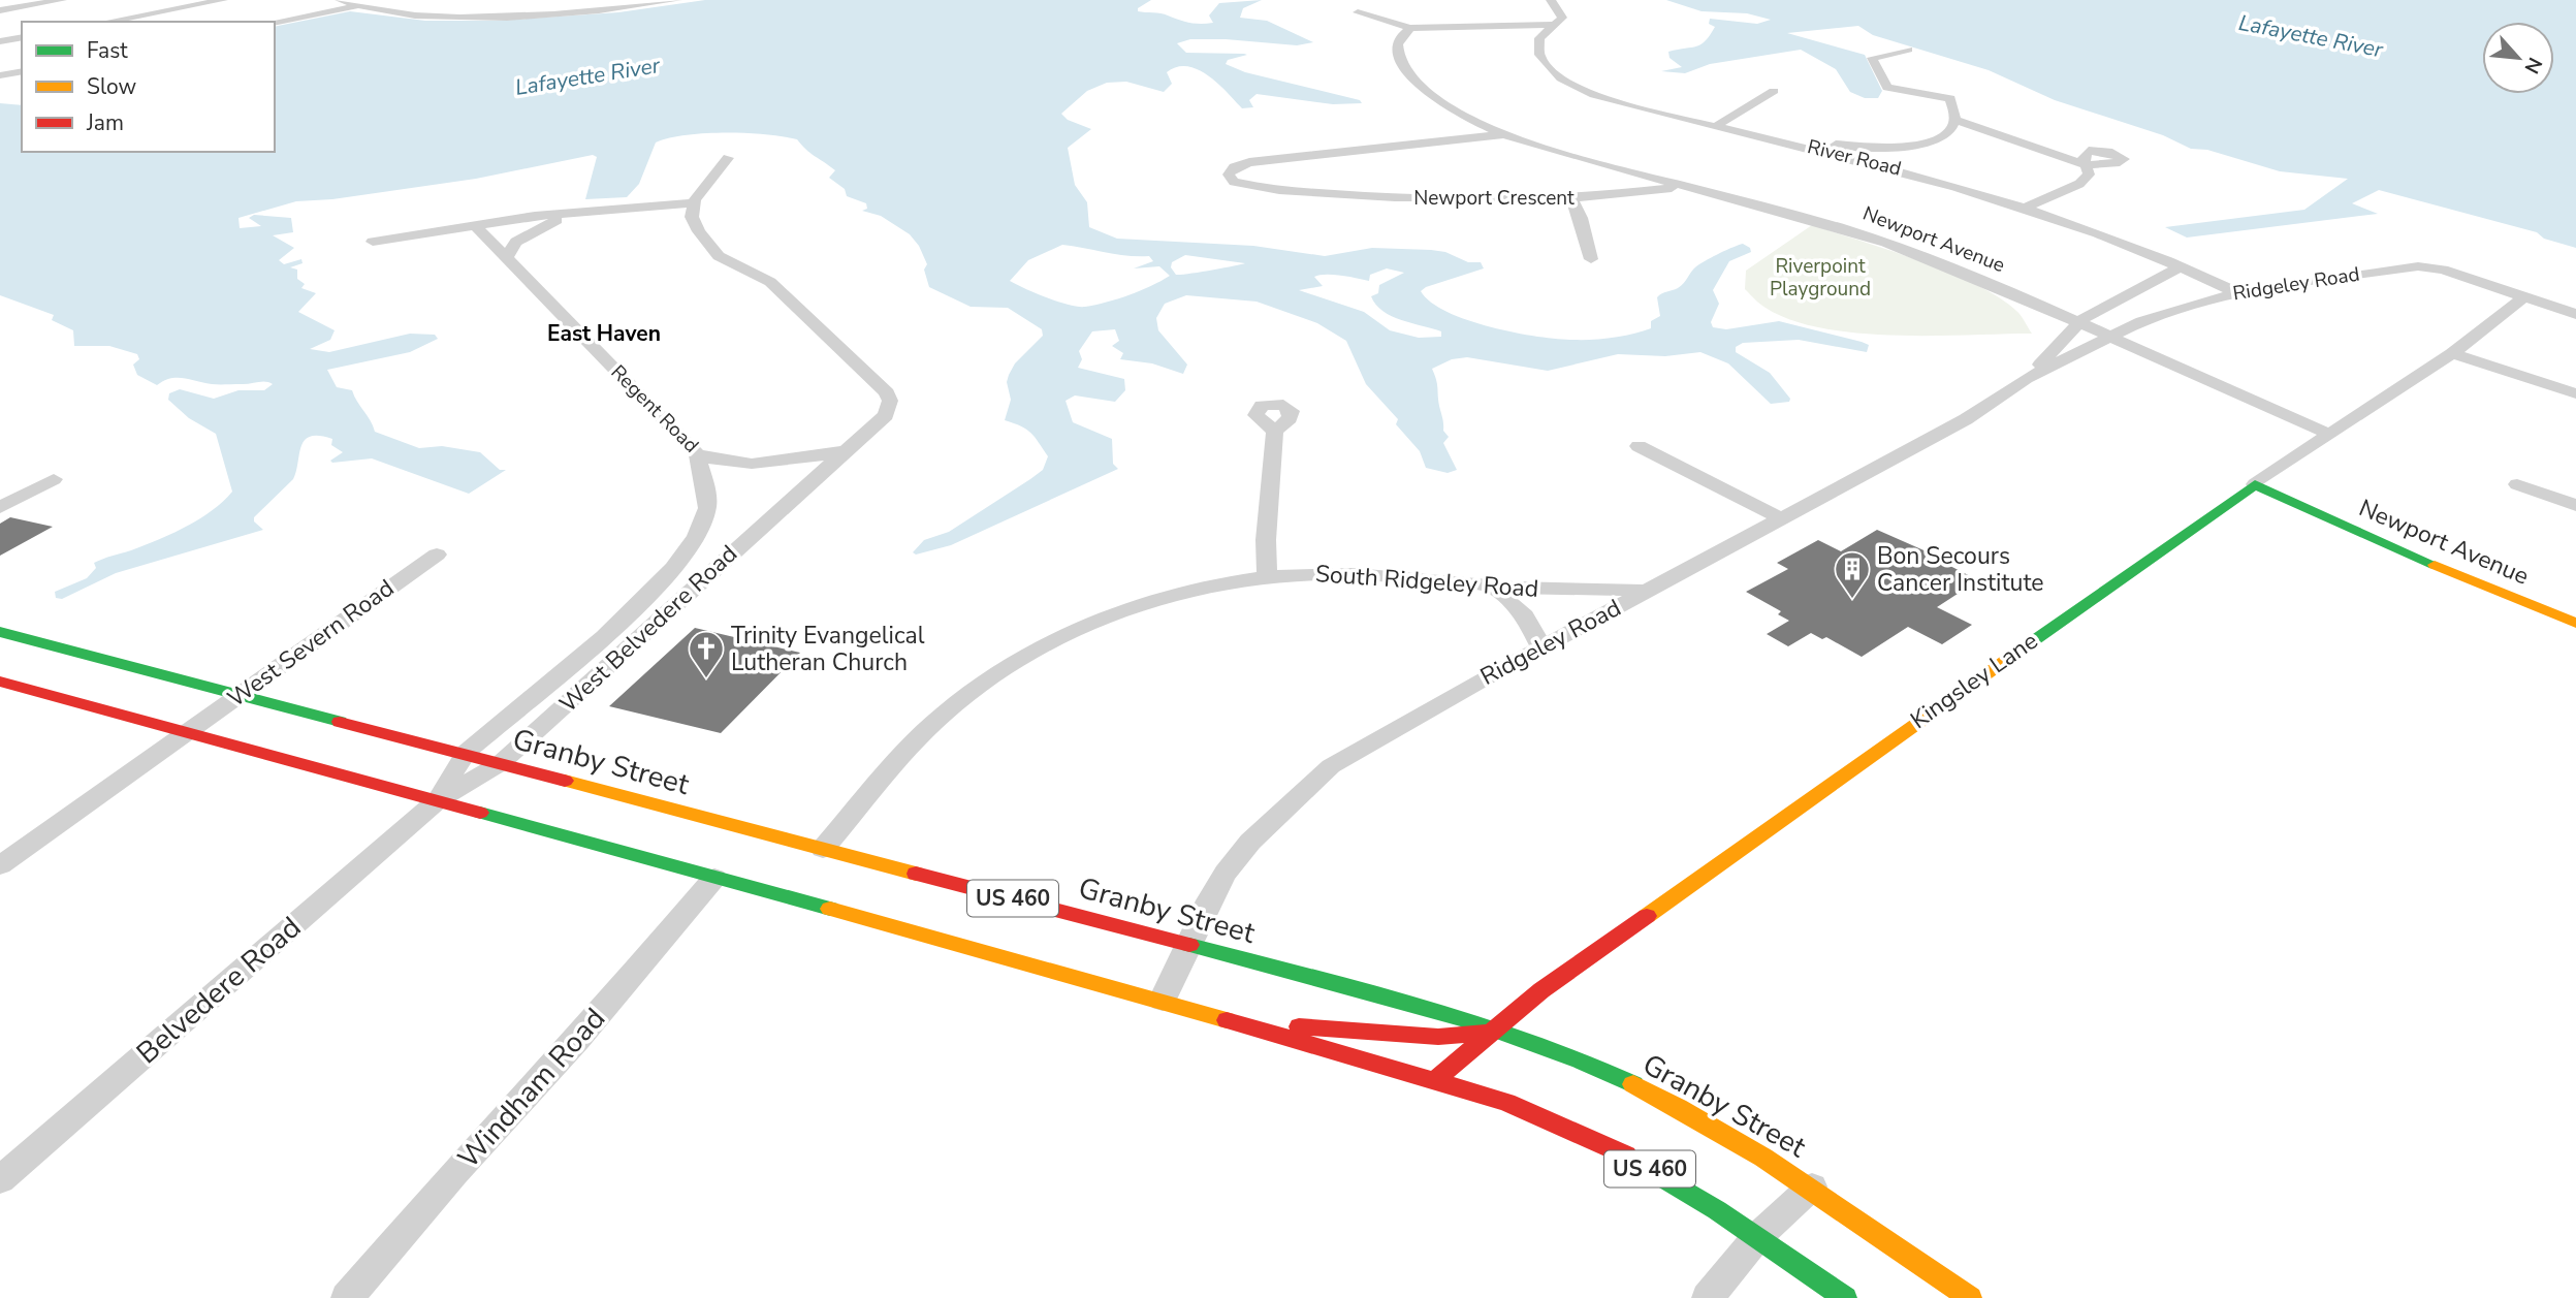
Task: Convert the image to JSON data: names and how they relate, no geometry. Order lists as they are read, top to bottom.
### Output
{
  "streets": {
    "main road": [
      "Newport Avenue",
      "Kingsley Lane",
      "Granby Street",
      "US 460"
    ],
    "street": [
      "River Road",
      "Newport Crescent",
      "Ridgeley Road",
      "Regent Road",
      "South Ridgeley Road",
      "West Belvedere Road",
      "West Severn Road",
      "Belvedere Road",
      "Windham Road"
    ]
  },
  "crossings": [
    ["River Road", "Ridgeley Road"],
    ["Newport Crescent", "Newport Avenue"],
    ["Newport Avenue", "Ridgeley Road"],
    ["Newport Avenue", "Kingsley Lane"],
    ["Ridgeley Road", "South Ridgeley Road"],
    ["Ridgeley Road", "Kingsley Lane"],
    ["Ridgeley Road", "Granby Street"],
    ["Ridgeley Road", "US 460"],
    ["Regent Road", "West Belvedere Road"],
    ["South Ridgeley Road", "Granby Street"],
    ["West Belvedere Road", "Granby Street"],
    ["West Belvedere Road", "US 460"],
    ["West Belvedere Road", "Belvedere Road"],
    ["West Severn Road", "Granby Street"],
    ["West Severn Road", "US 460"],
    ["Kingsley Lane", "Granby Street"],
    ["Kingsley Lane", "US 460"],
    ["US 460", "Belvedere Road"],
    ["US 460", "Windham Road"]
  ],
  "districts": ["East Haven"],
  "water": ["Lafayette River"],
  "parks": ["Riverpoint Playground"],
  "places": {
    "building": ["Bon Secours Cancer Institute"],
    "church": ["Trinity Evangelical Lutheran Church"]
  },
  "legend": ["Fast", "Slow", "Jam"],
  "north": "bottom right"
}
